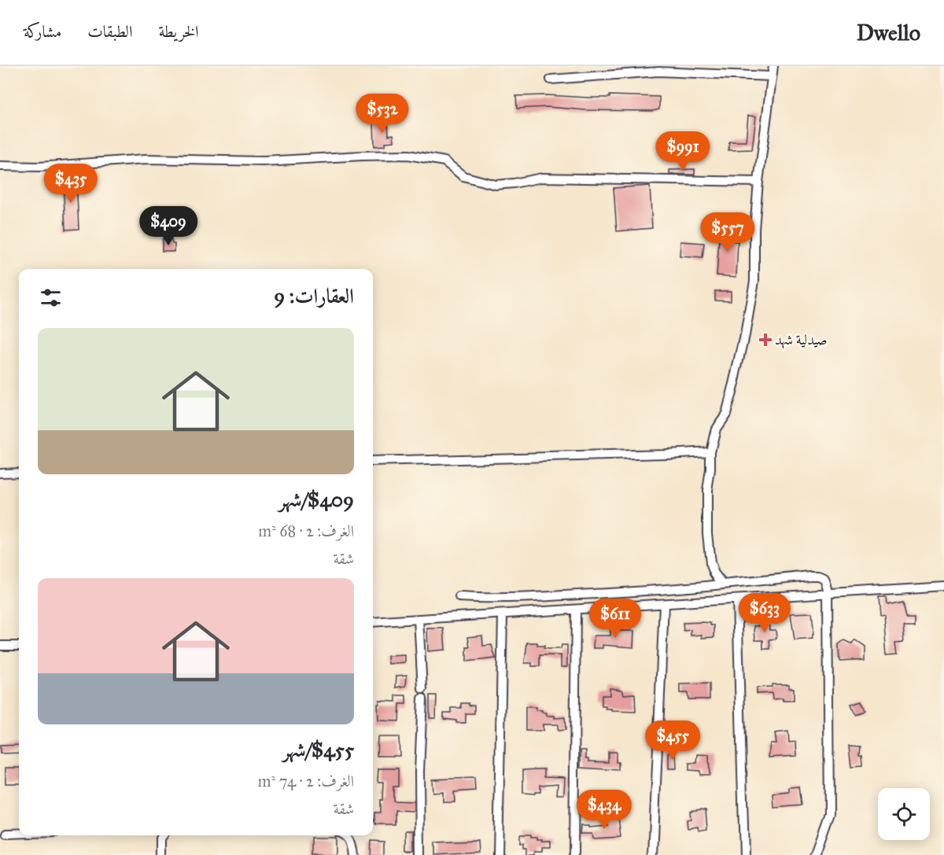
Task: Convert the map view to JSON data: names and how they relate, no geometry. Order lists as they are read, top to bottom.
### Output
{
  "places": {
    "health": ["صيدلية شهد"]
  },
  "page": {
    "header": "Dwello",
    "nav": ["الخريطة", "الطبقات", "مشاركة"],
    "price": [
      "$532",
      "$991",
      "$435",
      "$409",
      "$557",
      "$633",
      "$611",
      "$455",
      "$434"
    ],
    "heading": "العقارات: 9",
    "list": [
      {
        "name": "$409/شهر",
        "note": "الغرف: 2 · 68 m² · شقة"
      },
      {
        "name": "$455/شهر",
        "note": "الغرف: 2 · 74 m² · شقة"
      }
    ]
  }
}
